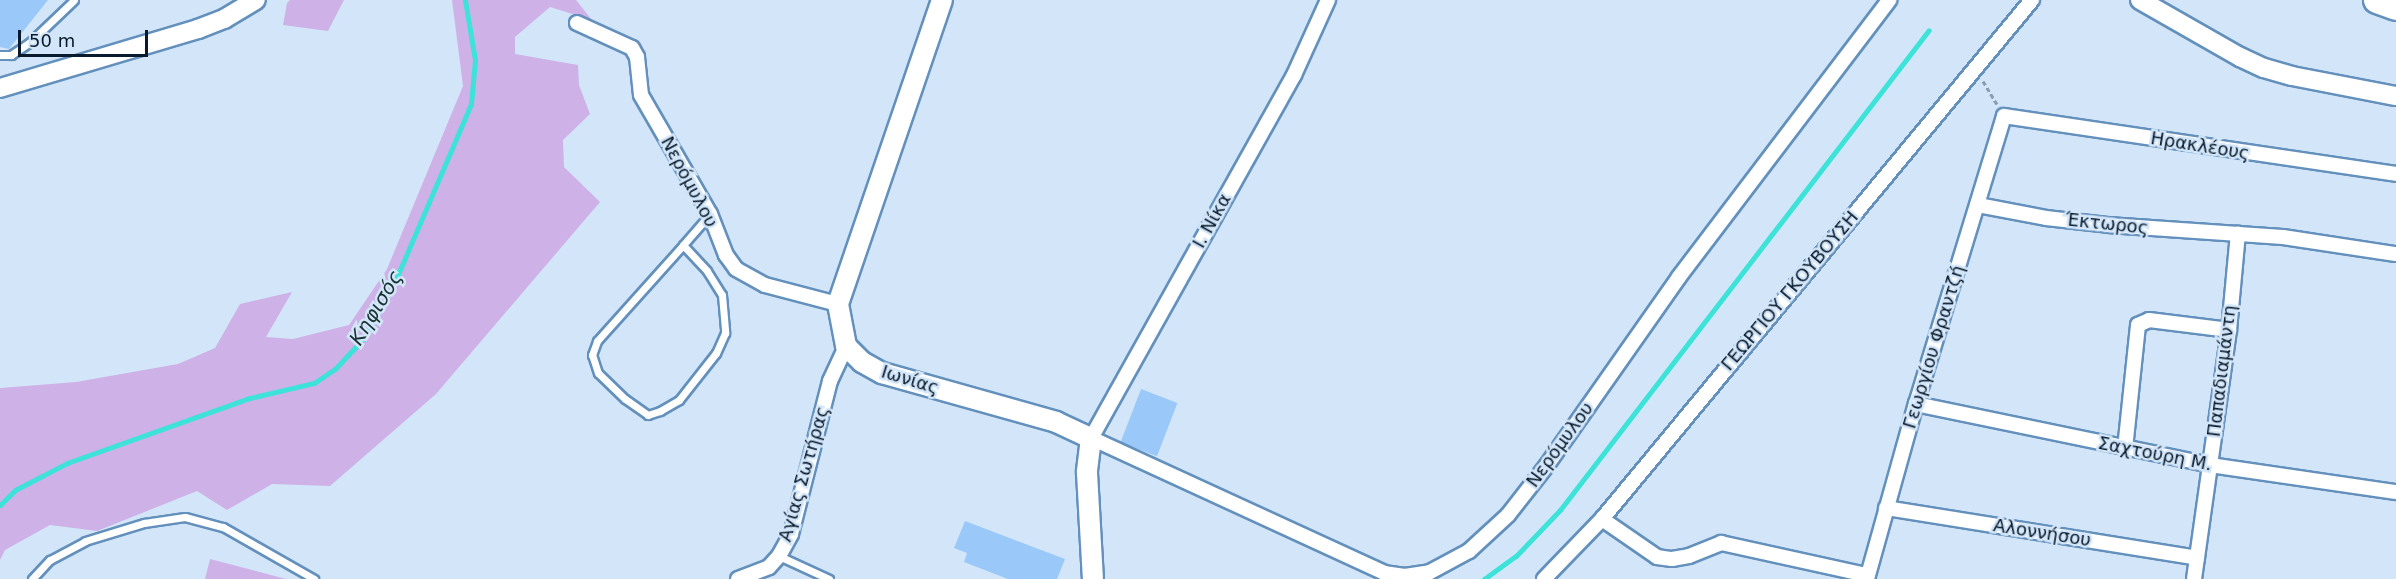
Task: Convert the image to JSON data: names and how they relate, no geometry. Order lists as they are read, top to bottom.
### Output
{
  "streets": {
    "main road": ["Ιωνίας"],
    "street": [
      "Ηρακλέους",
      "Νερόμυλου",
      "Ι. Νίκα",
      "Έκτωρος",
      "ΓΕΩΡΓΙΟΥ ΓΚΟΥΒΟΥΣΗ",
      "Γεωργίου Φραντζή",
      "Παπαδιαμάντη",
      "Σαχτούρη Μ.",
      "Αγίας Σωτήρας",
      "Αλοννήσου"
    ]
  },
  "crossings": [
    ["Ηρακλέους", "Γεωργίου Φραντζή"],
    ["Νερόμυλου", "Ι. Νίκα"],
    ["Νερόμυλου", "Ιωνίας"],
    ["Ι. Νίκα", "Ιωνίας"],
    ["Έκτωρος", "Γεωργίου Φραντζή"],
    ["Έκτωρος", "Παπαδιαμάντη"],
    ["Γεωργίου Φραντζή", "Σαχτούρη Μ."],
    ["Γεωργίου Φραντζή", "Αλοννήσου"],
    ["Παπαδιαμάντη", "Σαχτούρη Μ."],
    ["Παπαδιαμάντη", "Αλοννήσου"],
    ["Ιωνίας", "Αγίας Σωτήρας"]
  ],
  "water": ["Κηφισός"],
  "scale_bar": "50 m"
}
